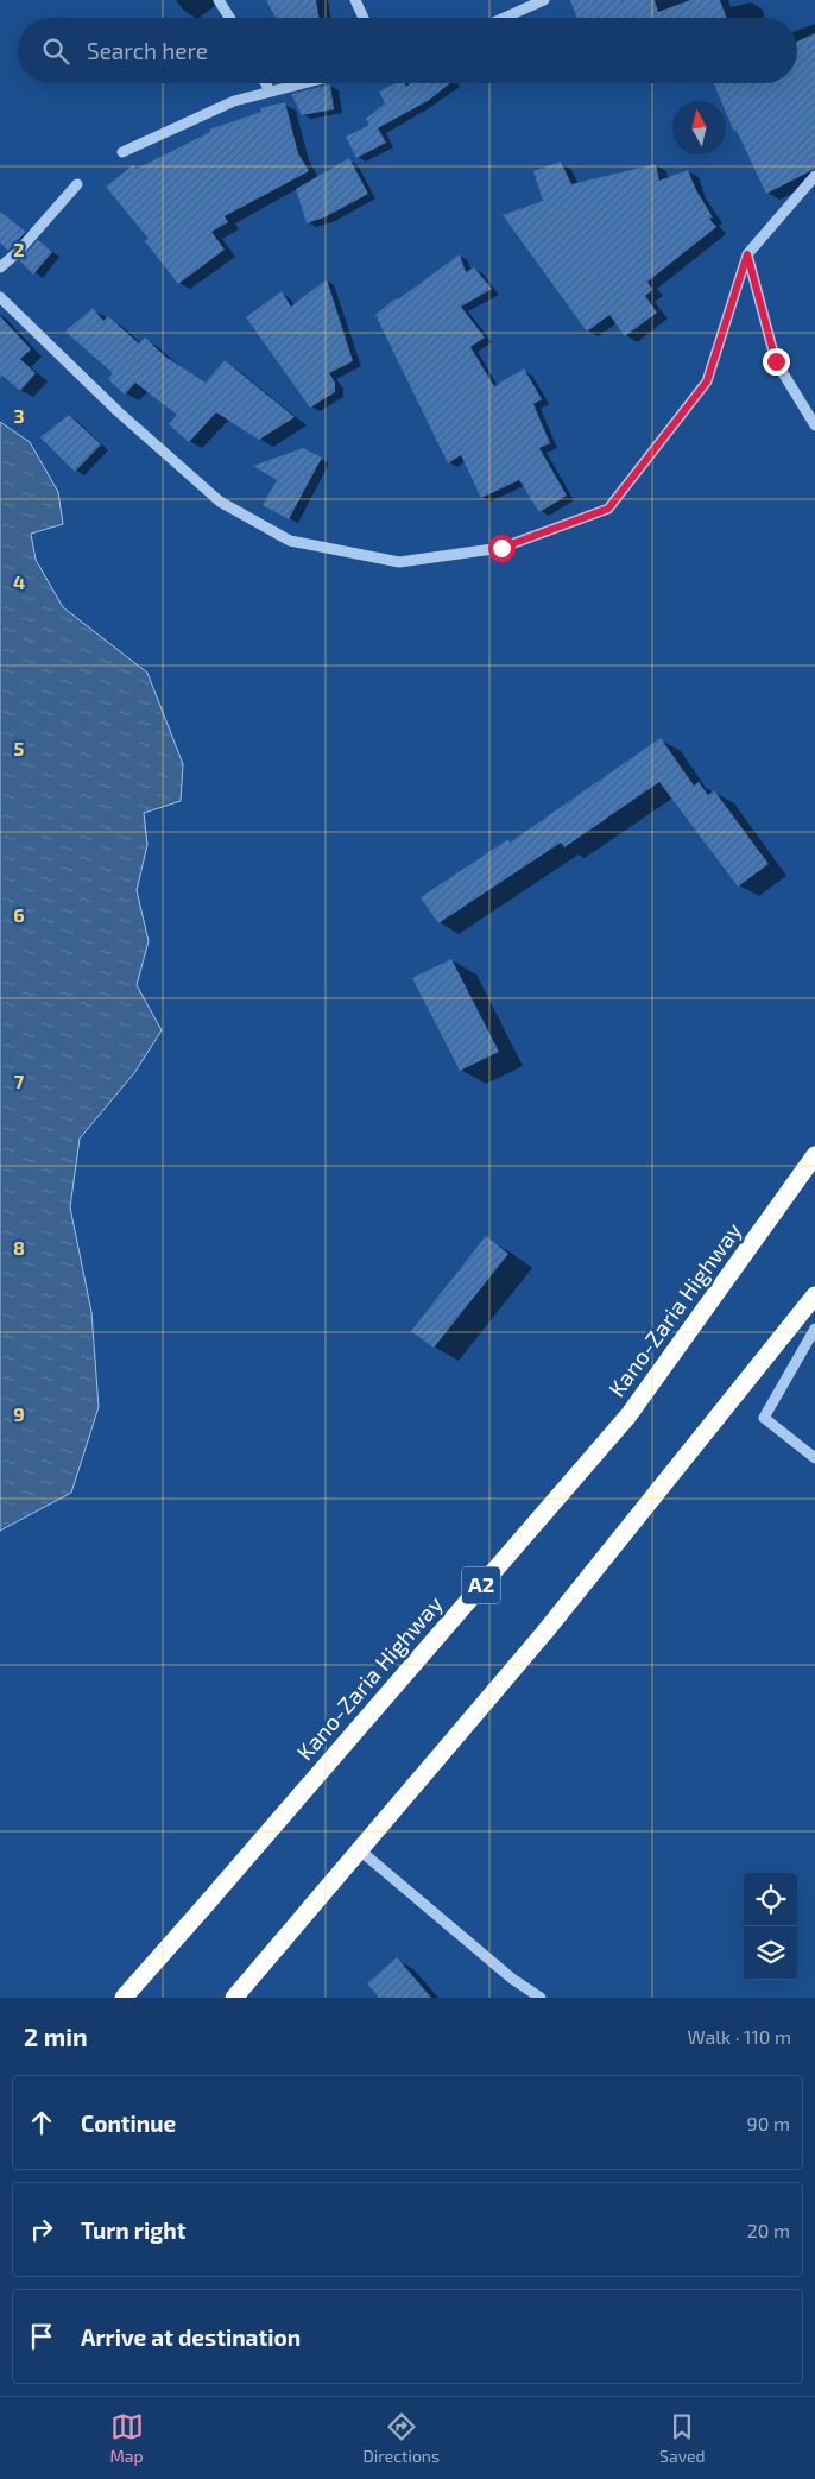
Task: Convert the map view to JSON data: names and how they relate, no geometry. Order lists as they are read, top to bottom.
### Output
{
  "streets": {
    "highway": ["Kano-Zaria Highway", "A2"]
  },
  "north": "top",
  "page": {
    "search": "Search here",
    "heading": ["2 min", "Walk · 110 m"],
    "list": [
      ["Continue", "90 m"],
      ["Turn right", "20 m"],
      "Arrive at destination"
    ],
    "nav": ["Map", "Directions", "Saved"]
  },
  "grid": {
    "rows": [
      "2",
      "3",
      "4",
      "5",
      "6",
      "7",
      "8",
      "9"
    ]
  }
}
